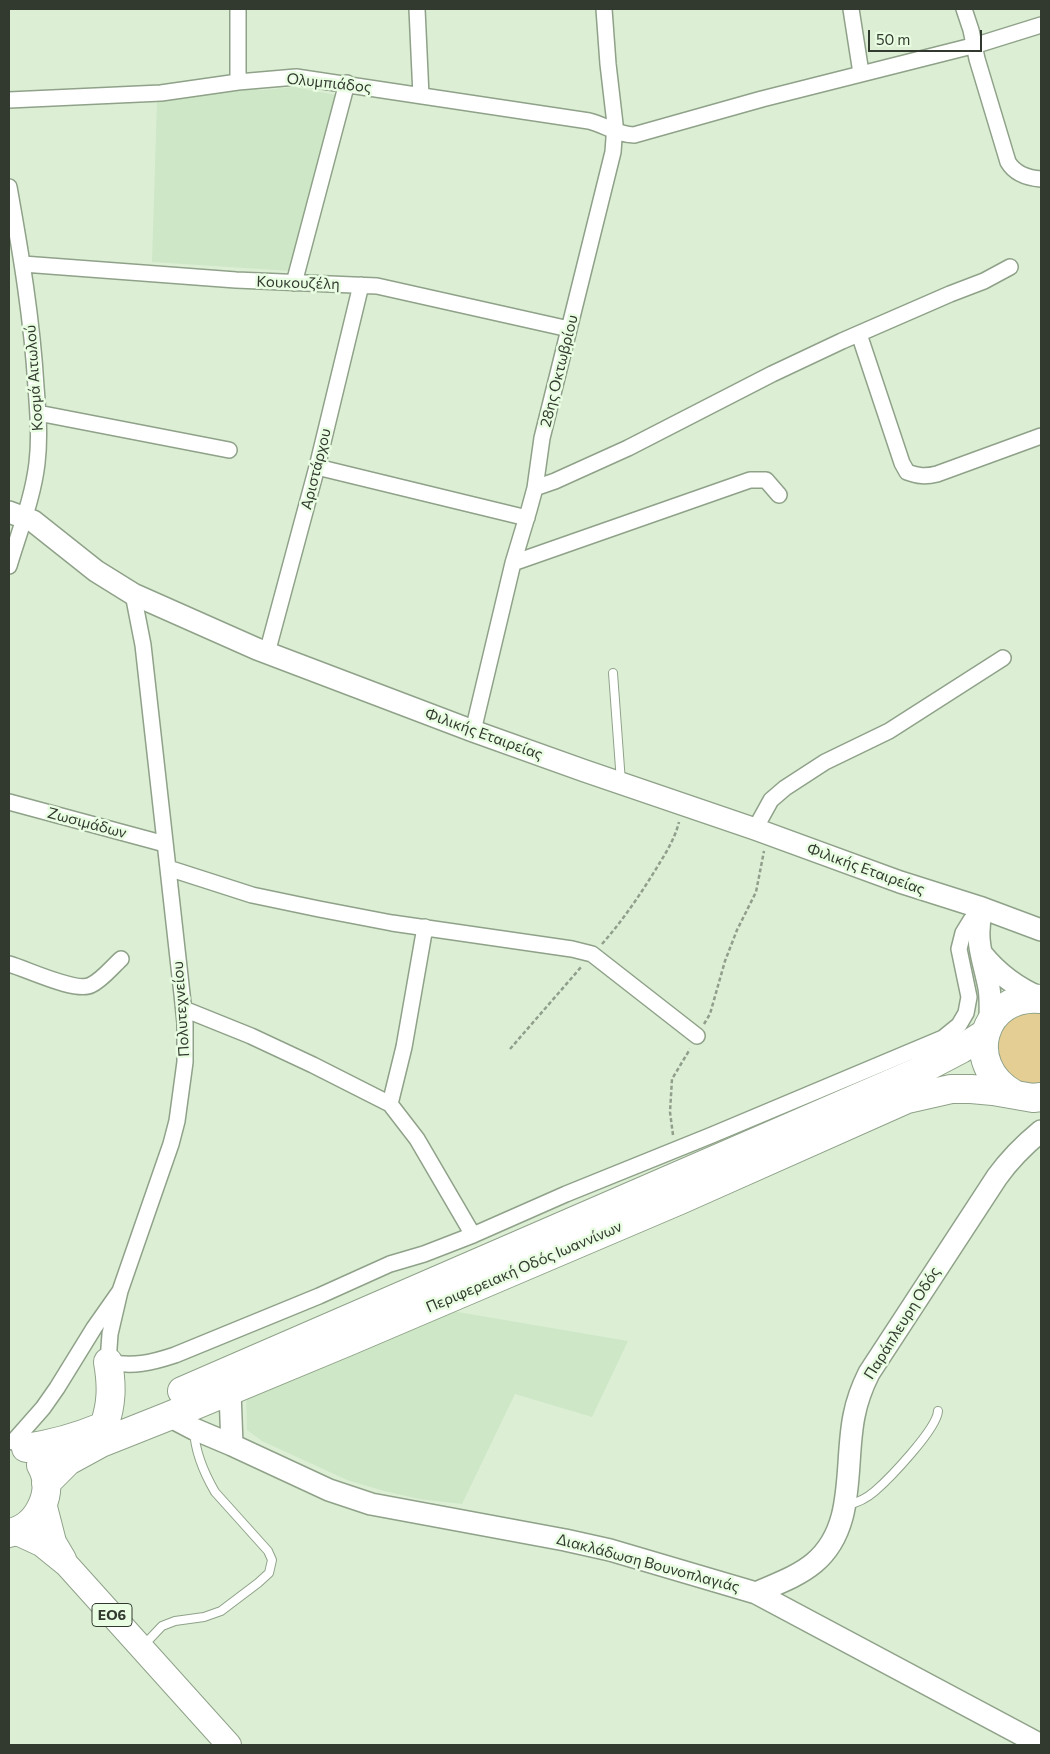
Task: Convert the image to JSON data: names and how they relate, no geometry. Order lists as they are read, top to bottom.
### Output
{
  "streets": {
    "highway": ["Περιφερειακή Οδός Ιωαννίνων", "ΕΟ6"],
    "street": [
      "Ολυμπιάδος",
      "Κουκουζέλη",
      "28ης Οκτωβρίου",
      "Κοσμά Αιτωλού",
      "Αριστάρχου",
      "Φιλικής Εταιρείας",
      "Ζωσιμάδων",
      "Πολυτεχνείου",
      "Παράπλευρη Οδός",
      "Διακλάδωση Βουνοπλαγιάς"
    ]
  },
  "crossings": [
    ["Ολυμπιάδος", "28ης Οκτωβρίου"],
    ["Κουκουζέλη", "28ης Οκτωβρίου"],
    ["Κουκουζέλη", "Κοσμά Αιτωλού"],
    ["Κουκουζέλη", "Αριστάρχου"],
    ["28ης Οκτωβρίου", "Φιλικής Εταιρείας"],
    ["Κοσμά Αιτωλού", "Φιλικής Εταιρείας"],
    ["Αριστάρχου", "Φιλικής Εταιρείας"],
    ["Φιλικής Εταιρείας", "Πολυτεχνείου"],
    ["Ζωσιμάδων", "Πολυτεχνείου"],
    ["Πολυτεχνείου", "Περιφερειακή Οδός Ιωαννίνων"],
    ["Πολυτεχνείου", "ΕΟ6"],
    ["Περιφερειακή Οδός Ιωαννίνων", "Διακλάδωση Βουνοπλαγιάς"],
    ["Περιφερειακή Οδός Ιωαννίνων", "ΕΟ6"],
    ["Παράπλευρη Οδός", "Διακλάδωση Βουνοπλαγιάς"]
  ],
  "scale_bar": "50 m"
}
